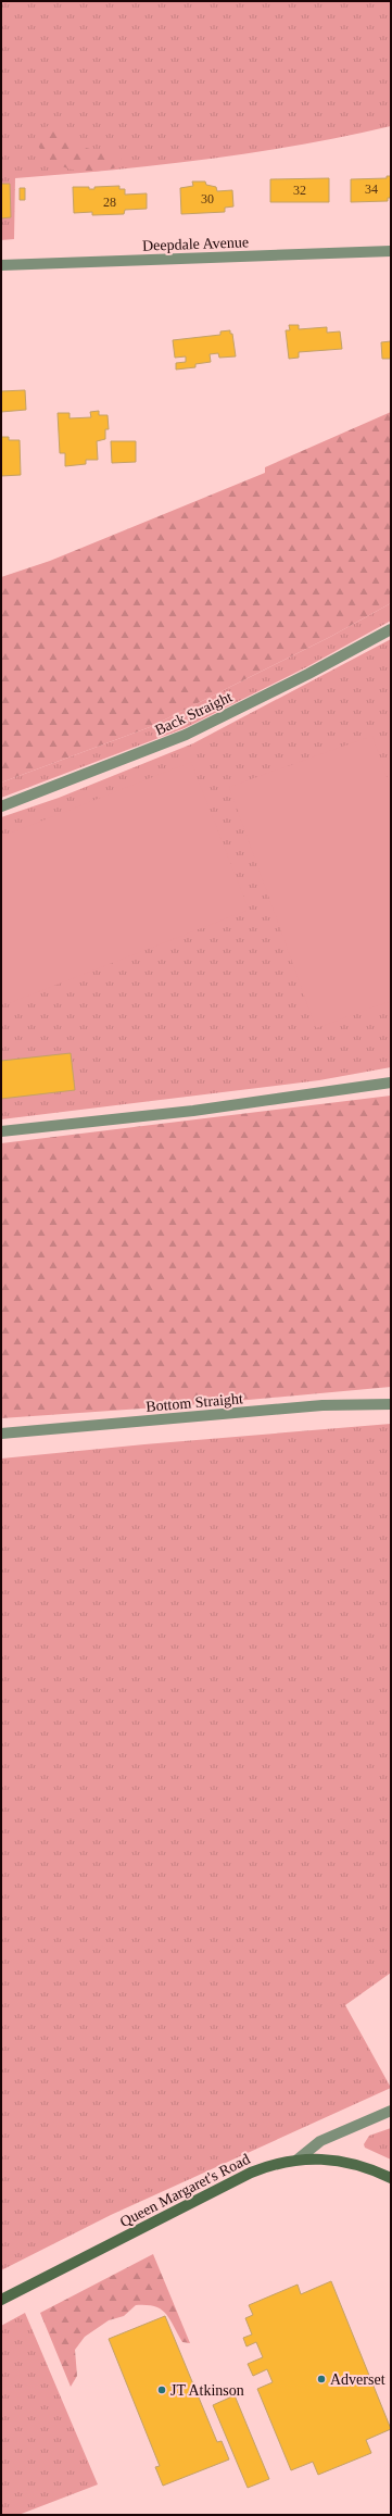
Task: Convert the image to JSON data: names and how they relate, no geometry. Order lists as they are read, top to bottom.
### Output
{
  "streets": {
    "main road": ["Queen Margaret's Road"],
    "street": ["Deepdale Avenue", "Back Straight", "Bottom Straight"]
  },
  "places": ["Adverset", "JT Atkinson"],
  "house_numbers": [
    "34",
    "32",
    "30",
    "28"
  ]
}
